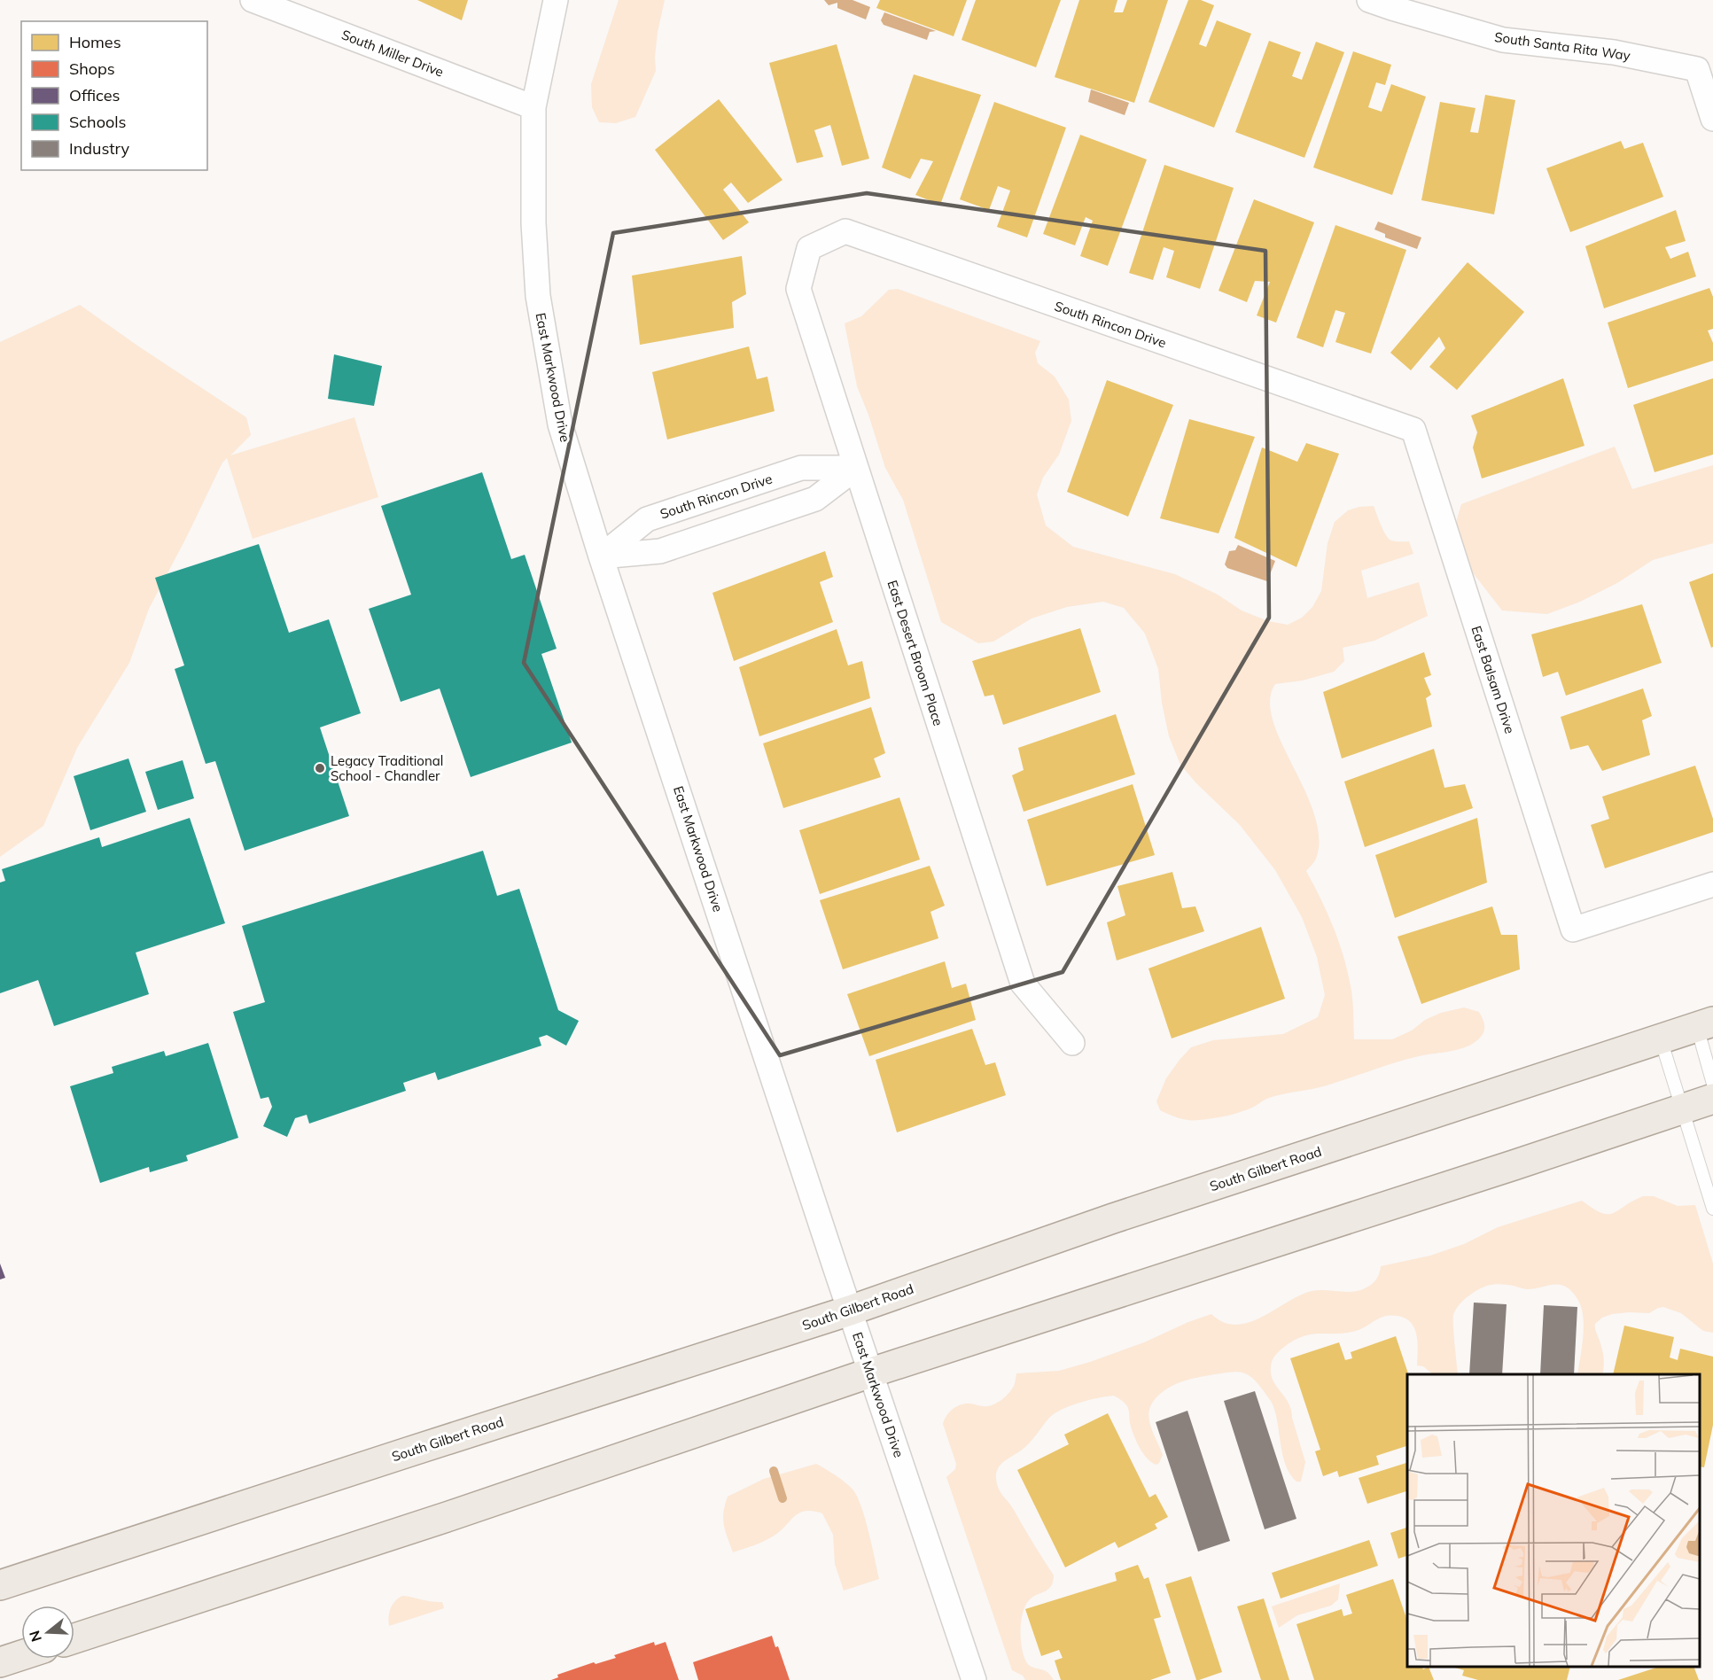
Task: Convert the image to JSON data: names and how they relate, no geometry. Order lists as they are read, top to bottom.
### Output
{
  "streets": {
    "main road": ["South Gilbert Road"],
    "street": [
      "South Santa Rita Way",
      "South Miller Drive",
      "South Rincon Drive",
      "East Markwood Drive",
      "East Desert Broom Place",
      "East Balsam Drive"
    ]
  },
  "crossings": [
    ["South Miller Drive", "East Markwood Drive"],
    ["South Rincon Drive", "East Markwood Drive"],
    ["South Rincon Drive", "East Desert Broom Place"],
    ["South Rincon Drive", "East Balsam Drive"],
    ["East Markwood Drive", "South Gilbert Road"]
  ],
  "places": ["Legacy Traditional School - Chandler"],
  "legend": [
    "Homes",
    "Shops",
    "Offices",
    "Schools",
    "Industry"
  ],
  "north": "left"
}
